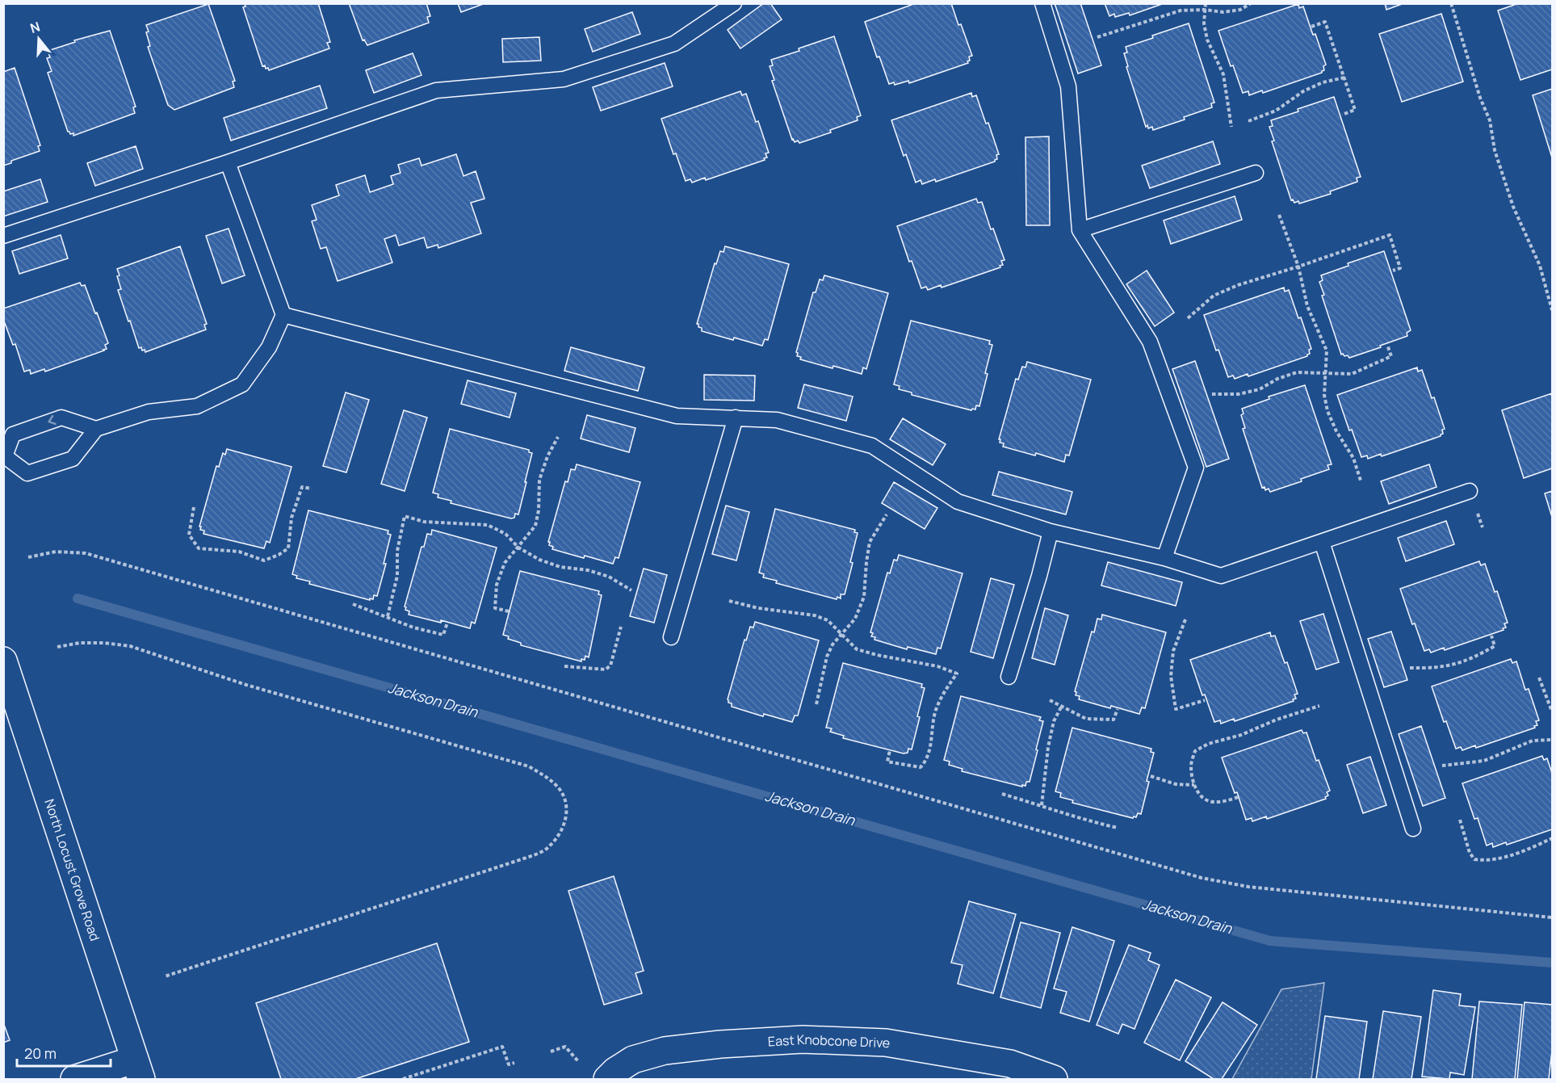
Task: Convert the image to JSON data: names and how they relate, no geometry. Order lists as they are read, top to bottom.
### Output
{
  "streets": {
    "street": ["North Locust Grove Road", "East Knobcone Drive"]
  },
  "water": ["Jackson Drain"],
  "scale_bar": "20 m",
  "north": "top"
}
